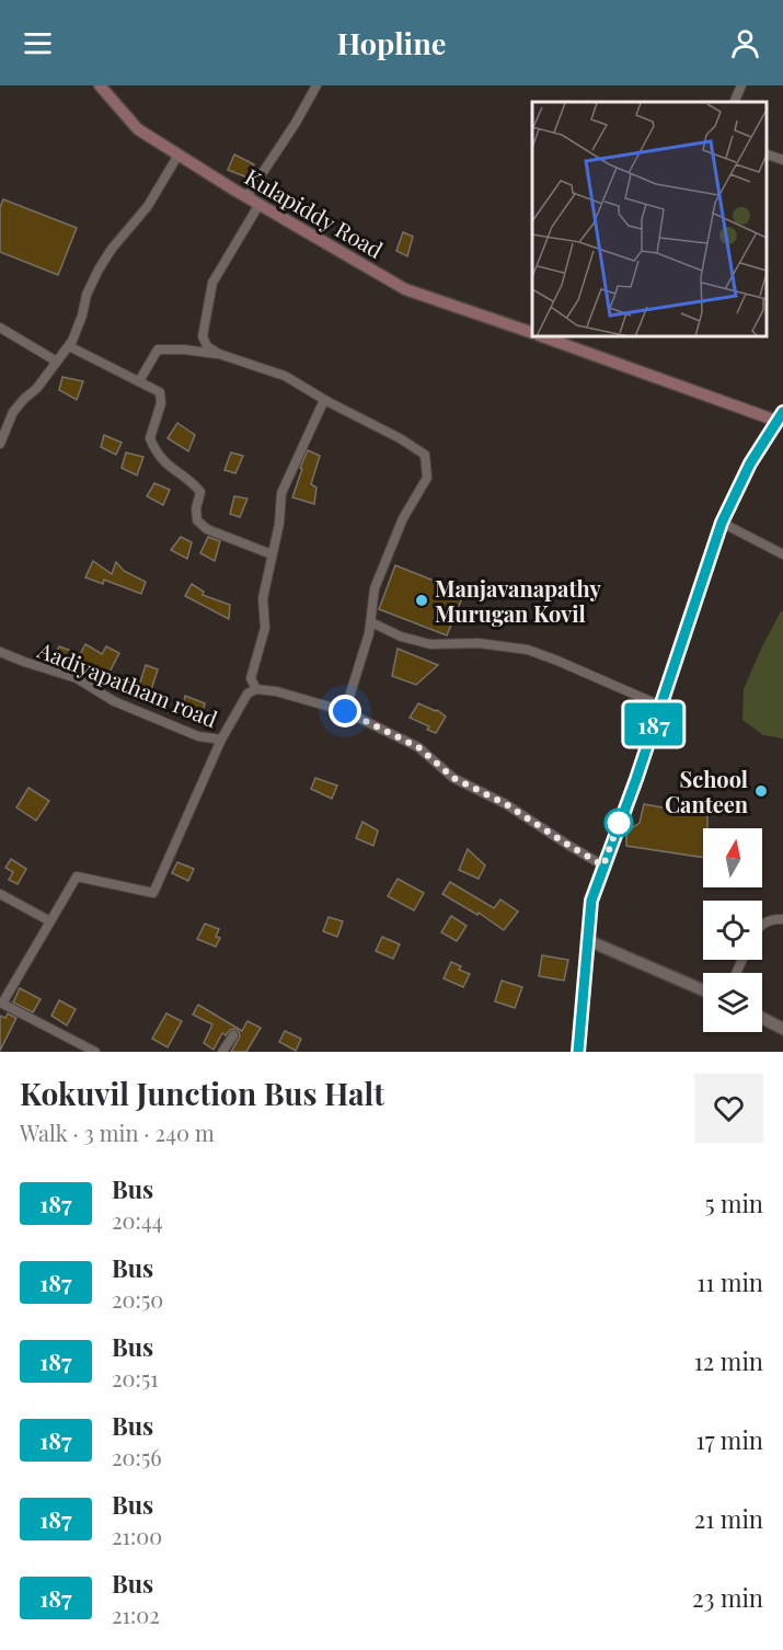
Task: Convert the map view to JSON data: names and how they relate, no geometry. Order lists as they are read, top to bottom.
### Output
{
  "streets": {
    "main road": ["Kulapiddy Road"],
    "street": ["Aadiyapatham road"]
  },
  "places": ["Manjavanapathy Murugan Kovil", "School Canteen"],
  "lines": ["bus line 187"],
  "north": "top",
  "page": {
    "header": "Hopline",
    "on_map": "187",
    "heading": ["Kokuvil Junction Bus Halt", "Walk · 3 min · 240 m"],
    "list": [
      {
        "mark": "187",
        "name": "Bus",
        "note": "20:44",
        "value": "5 min"
      },
      {
        "mark": "187",
        "name": "Bus",
        "note": "20:50",
        "value": "11 min"
      },
      {
        "mark": "187",
        "name": "Bus",
        "note": "20:51",
        "value": "12 min"
      },
      {
        "mark": "187",
        "name": "Bus",
        "note": "20:56",
        "value": "17 min"
      },
      {
        "mark": "187",
        "name": "Bus",
        "note": "21:00",
        "value": "21 min"
      },
      {
        "mark": "187",
        "name": "Bus",
        "note": "21:02",
        "value": "23 min"
      }
    ]
  }
}
